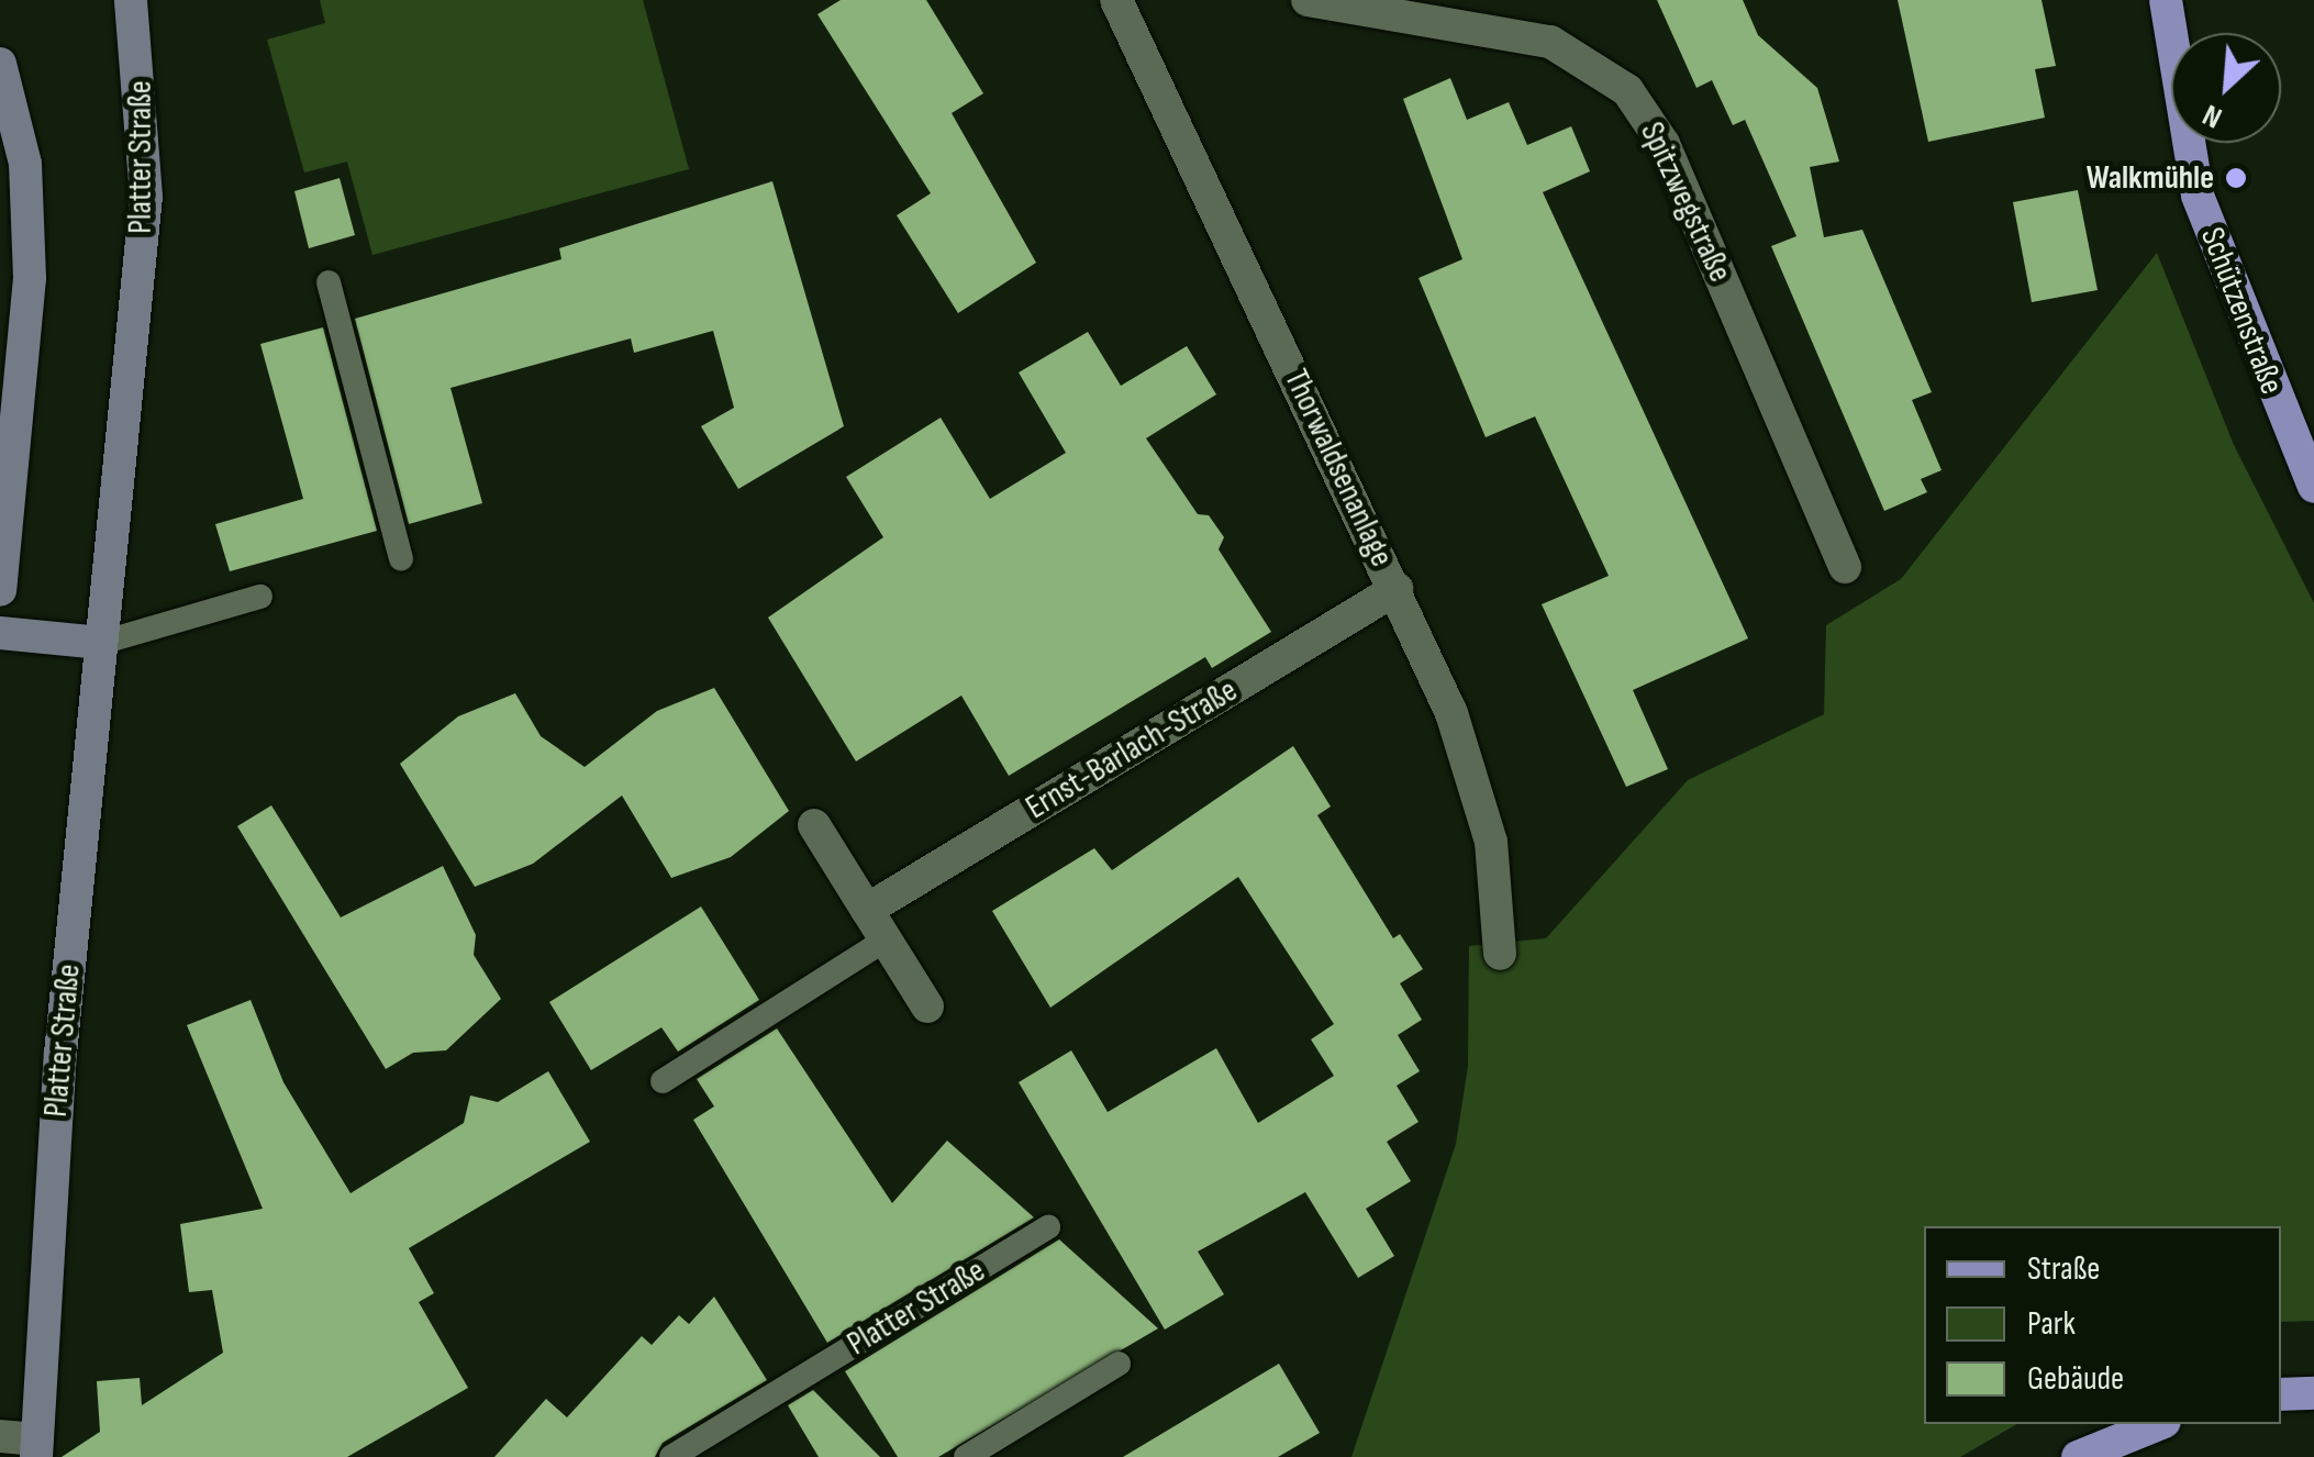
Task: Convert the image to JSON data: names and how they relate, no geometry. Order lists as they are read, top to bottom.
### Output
{
  "streets": {
    "main road": ["Platter Straße", "Schützenstraße"],
    "street": ["Spitzwegstraße", "Thorwaldsenanlage", "Ernst-Barlach-Straße"]
  },
  "crossings": [
    ["Thorwaldsenanlage", "Ernst-Barlach-Straße"]
  ],
  "places": ["Walkmühle"],
  "legend": ["Straße", "Park", "Gebäude"],
  "north": "bottom left"
}
